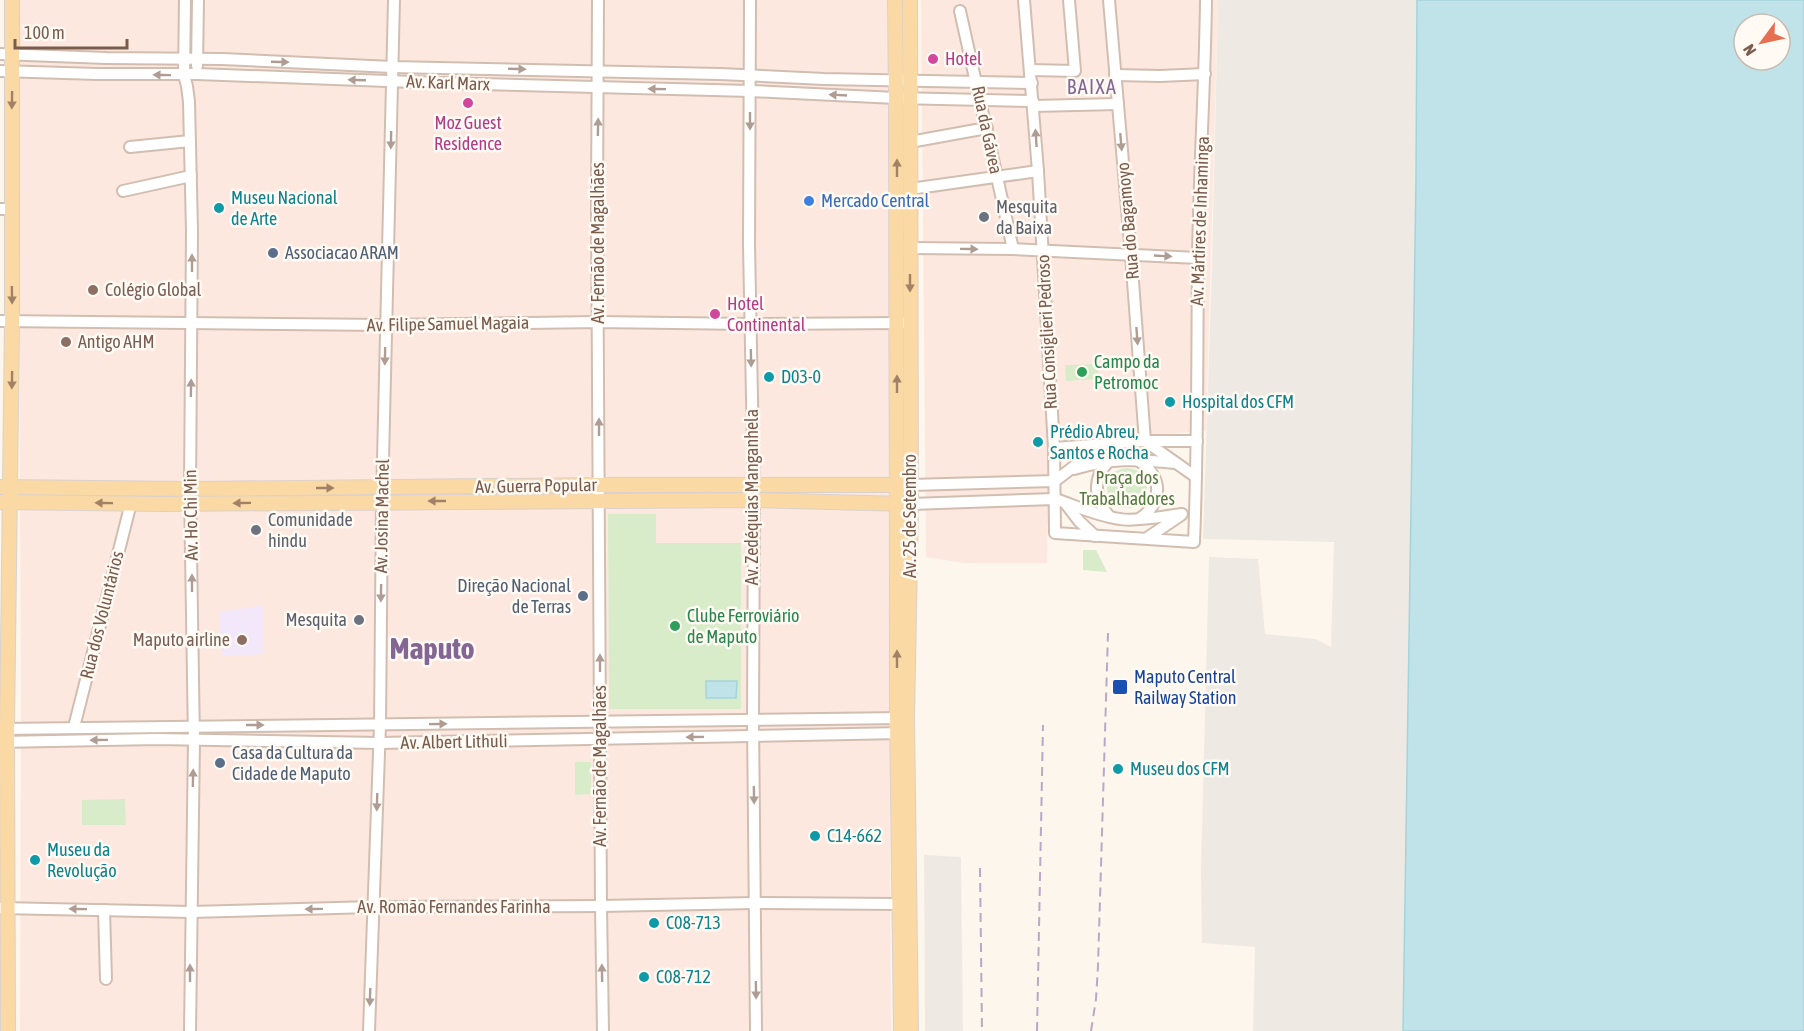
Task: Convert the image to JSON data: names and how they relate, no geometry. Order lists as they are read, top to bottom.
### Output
{
  "streets": {
    "main road": ["Av. Guerra Popular", "Av. 25 de Setembro"],
    "street": [
      "Av. Karl Marx",
      "Rua da Gávea",
      "Rua do Bagamoyo",
      "Av. Mártires de Inhaminga",
      "Av. Fernão de Magalhães",
      "Av. Filipe Samuel Magaia",
      "Rua Consiglieri Pedroso",
      "Av. Zedéquias Manganhela",
      "Av. Ho Chi Min",
      "Av. Josina Machel",
      "Rua dos Voluntários",
      "Av. Albert Lithuli",
      "Av. Romão Fernandes Farinha"
    ]
  },
  "crossings": [
    ["Av. Karl Marx", "Rua da Gávea"],
    ["Av. Karl Marx", "Rua do Bagamoyo"],
    ["Av. Karl Marx", "Av. Fernão de Magalhães"],
    ["Av. Karl Marx", "Rua Consiglieri Pedroso"],
    ["Av. Karl Marx", "Av. Zedéquias Manganhela"],
    ["Av. Karl Marx", "Av. Ho Chi Min"],
    ["Av. Karl Marx", "Av. Josina Machel"],
    ["Av. Karl Marx", "Av. 25 de Setembro"],
    ["Av. Fernão de Magalhães", "Av. Filipe Samuel Magaia"],
    ["Av. Fernão de Magalhães", "Av. Guerra Popular"],
    ["Av. Fernão de Magalhães", "Av. Albert Lithuli"],
    ["Av. Fernão de Magalhães", "Av. Romão Fernandes Farinha"],
    ["Av. Filipe Samuel Magaia", "Av. Zedéquias Manganhela"],
    ["Av. Filipe Samuel Magaia", "Av. Ho Chi Min"],
    ["Av. Filipe Samuel Magaia", "Av. Josina Machel"],
    ["Av. Filipe Samuel Magaia", "Av. 25 de Setembro"],
    ["Av. Guerra Popular", "Av. Zedéquias Manganhela"],
    ["Av. Guerra Popular", "Av. Ho Chi Min"],
    ["Av. Guerra Popular", "Av. Josina Machel"],
    ["Av. Guerra Popular", "Av. 25 de Setembro"],
    ["Av. Guerra Popular", "Rua dos Voluntários"],
    ["Av. Zedéquias Manganhela", "Av. Albert Lithuli"],
    ["Av. Zedéquias Manganhela", "Av. Romão Fernandes Farinha"],
    ["Av. Ho Chi Min", "Av. Albert Lithuli"],
    ["Av. Ho Chi Min", "Av. Romão Fernandes Farinha"],
    ["Av. Josina Machel", "Av. Albert Lithuli"],
    ["Av. Josina Machel", "Av. Romão Fernandes Farinha"],
    ["Av. 25 de Setembro", "Av. Albert Lithuli"],
    ["Av. 25 de Setembro", "Av. Romão Fernandes Farinha"],
    ["Rua dos Voluntários", "Av. Albert Lithuli"]
  ],
  "one_way": [
    "Rua do Bagamoyo",
    "Av. Fernão de Magalhães",
    "Av. Zedéquias Manganhela",
    "Av. Ho Chi Min",
    "Av. Josina Machel"
  ],
  "districts": ["BAIXA", "Maputo"],
  "parks": ["Praça dos Trabalhadores"],
  "places": {
    "other": [
      "Hotel",
      "Moz Guest Residence",
      "Mercado Central",
      "Museu Nacional de Arte",
      "Mesquita da Baixa",
      "Associacao ARAM",
      "Colégio Global",
      "Hotel Continental",
      "Antigo AHM",
      "Campo da Petromoc",
      "D03-0",
      "Hospital dos CFM",
      "Prédio Abreu, Santos e Rocha",
      "Comunidade hindu",
      "Direção Nacional de Terras",
      "Mesquita",
      "Clube Ferroviário de Maputo",
      "Maputo airline",
      "Casa da Cultura da Cidade de Maputo",
      "Museu dos CFM",
      "C14-662",
      "Museu da Revolução",
      "C08-713",
      "C08-712"
    ],
    "transit": ["Maputo Central Railway Station"]
  },
  "scale_bar": "100 m",
  "north": "bottom left"
}
